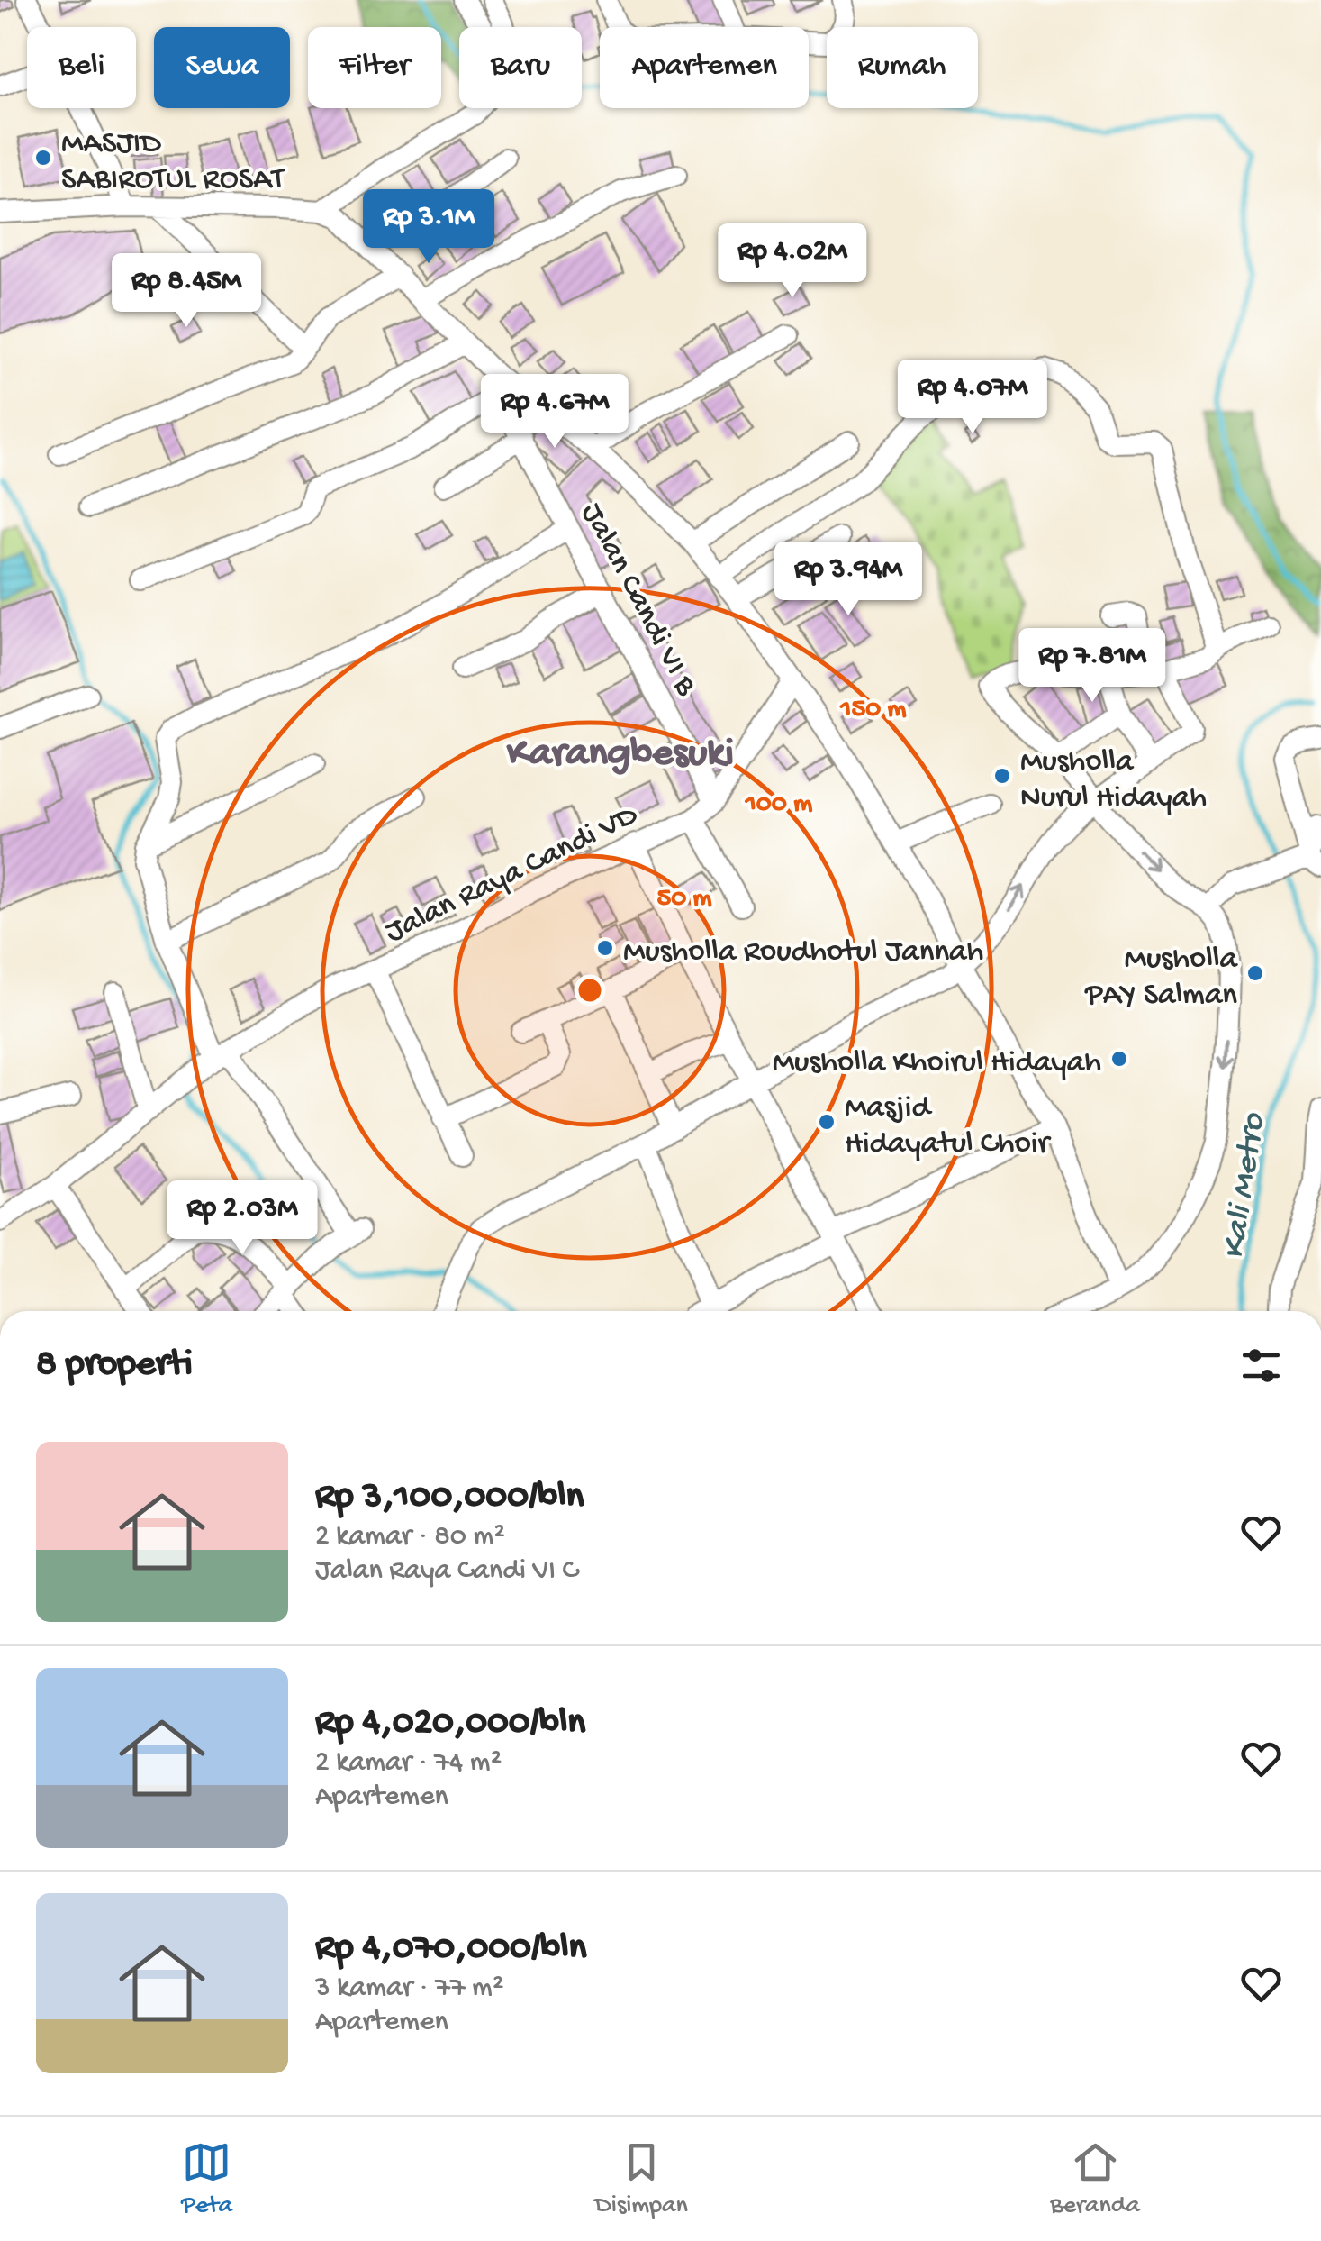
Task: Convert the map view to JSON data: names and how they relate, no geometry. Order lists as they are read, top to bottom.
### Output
{
  "streets": {
    "street": ["Jalan Candi VI B", "Jalan Raya Candi VD"]
  },
  "crossings": [
    ["Jalan Candi VI B", "Jalan Raya Candi VD"]
  ],
  "districts": ["Karangbesuki"],
  "water": ["Kali Metro"],
  "places": [
    "MASJID SABIROTUL ROSAT",
    "Musholla Nurul Hidayah",
    "Musholla Roudhotul Jannah",
    "Musholla PAY Salman",
    "Musholla Khoirul Hidayah",
    "Masjid Hidayatul Choir"
  ],
  "page": {
    "chip": [
      "Beli",
      "Sewa",
      "Filter",
      "Baru",
      "Apartemen",
      "Rumah"
    ],
    "price": [
      "Rp 3.1M",
      "Rp 4.02M",
      "Rp 8.45M",
      "Rp 4.07M",
      "Rp 4.67M",
      "Rp 3.94M",
      "Rp 7.81M",
      "Rp 2.03M"
    ],
    "heading": "8 properti",
    "list": [
      {
        "name": "Rp 3,100,000/bln",
        "note": "2 kamar · 80 m² · Jalan Raya Candi VI C"
      },
      {
        "name": "Rp 4,020,000/bln",
        "note": "2 kamar · 74 m² · Apartemen"
      },
      {
        "name": "Rp 4,070,000/bln",
        "note": "3 kamar · 77 m² · Apartemen"
      }
    ],
    "tabs": ["Peta", "Disimpan", "Beranda"]
  },
  "rings": ["150 m", "100 m", "50 m"]
}
